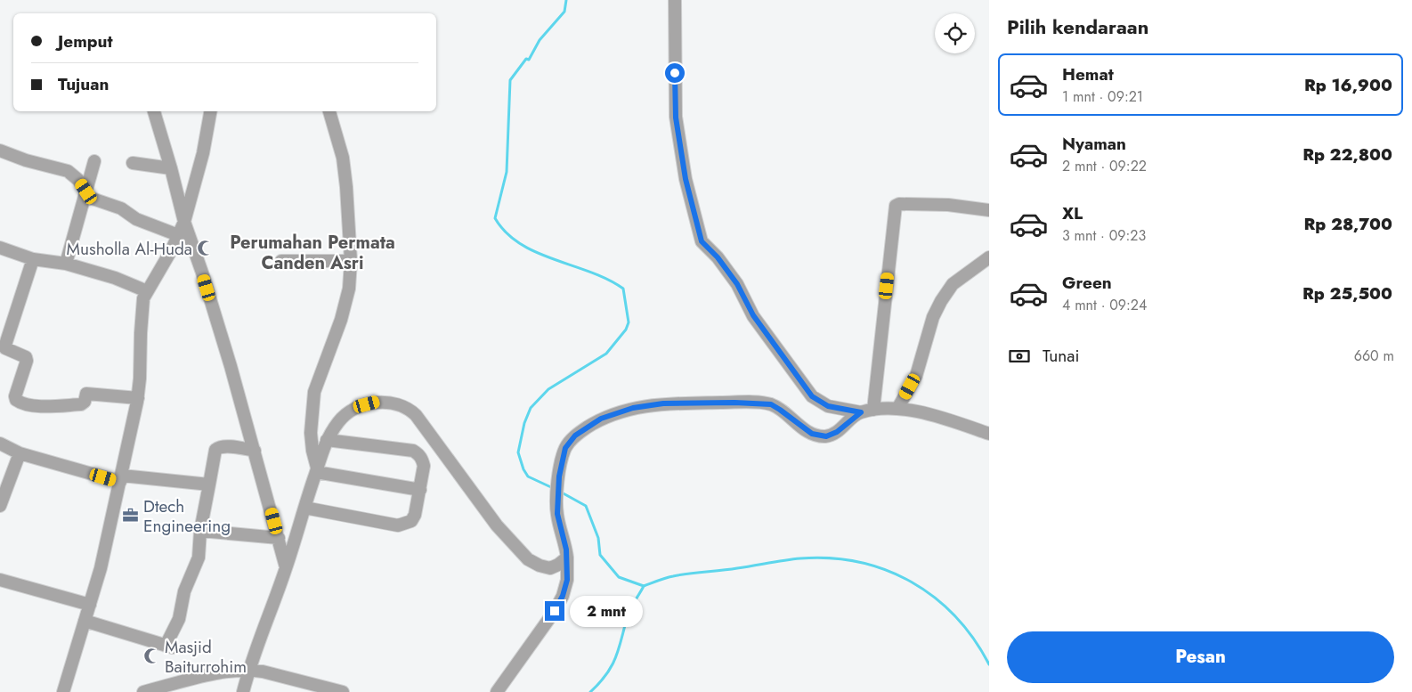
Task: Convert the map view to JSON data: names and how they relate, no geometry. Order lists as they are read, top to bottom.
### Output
{
  "districts": ["Perumahan Permata Canden Asri"],
  "places": {
    "mosque": ["Musholla Al-Huda", "Masjid Baiturrohim"],
    "office": ["Dtech Engineering"]
  },
  "page": {
    "heading": "Pilih kendaraan",
    "banner": ["Jemput", "Tujuan"],
    "list": [
      {
        "name": "Hemat",
        "note": "1 mnt · 09:21",
        "value": "Rp 16,900"
      },
      {
        "name": "Nyaman",
        "note": "2 mnt · 09:22",
        "value": "Rp 22,800"
      },
      {
        "name": "XL",
        "note": "3 mnt · 09:23",
        "value": "Rp 28,700"
      },
      {
        "name": "Green",
        "note": "4 mnt · 09:24",
        "value": "Rp 25,500"
      }
    ],
    "pay": ["Tunai", "660 m"],
    "bubble": "2 mnt",
    "buttons": "Pesan"
  }
}
